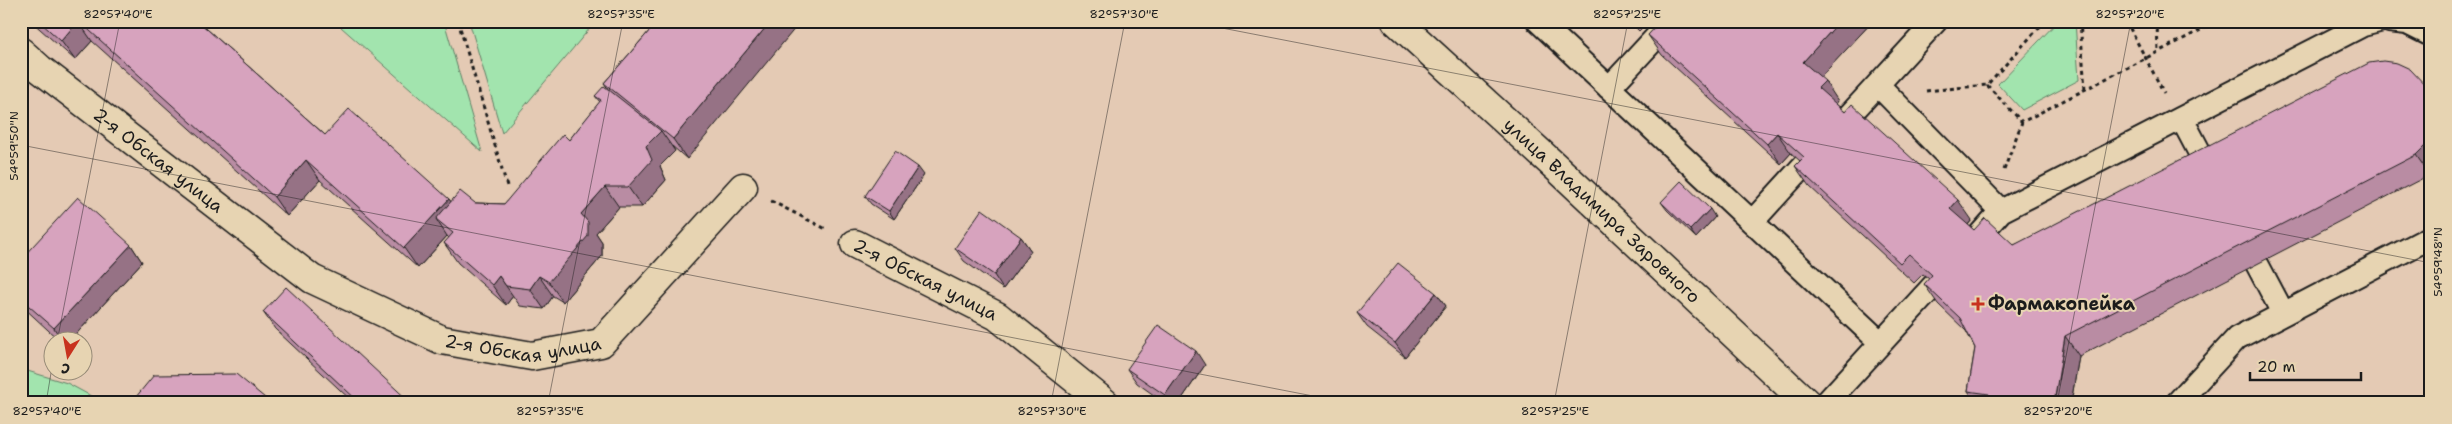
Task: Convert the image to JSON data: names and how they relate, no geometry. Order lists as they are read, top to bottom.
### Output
{
  "streets": {
    "street": ["2-я Обская улица", "улица Владимира Заровного"]
  },
  "places": {
    "health": ["Фармакопейка"]
  },
  "scale_bar": "20 m",
  "north": "bottom",
  "coordinates": [
    "82°57'40\"E",
    "82°57'35\"E",
    "82°57'30\"E",
    "82°57'25\"E",
    "82°57'20\"E",
    "54°59'50\"N",
    "54°59'48\"N"
  ]
}
